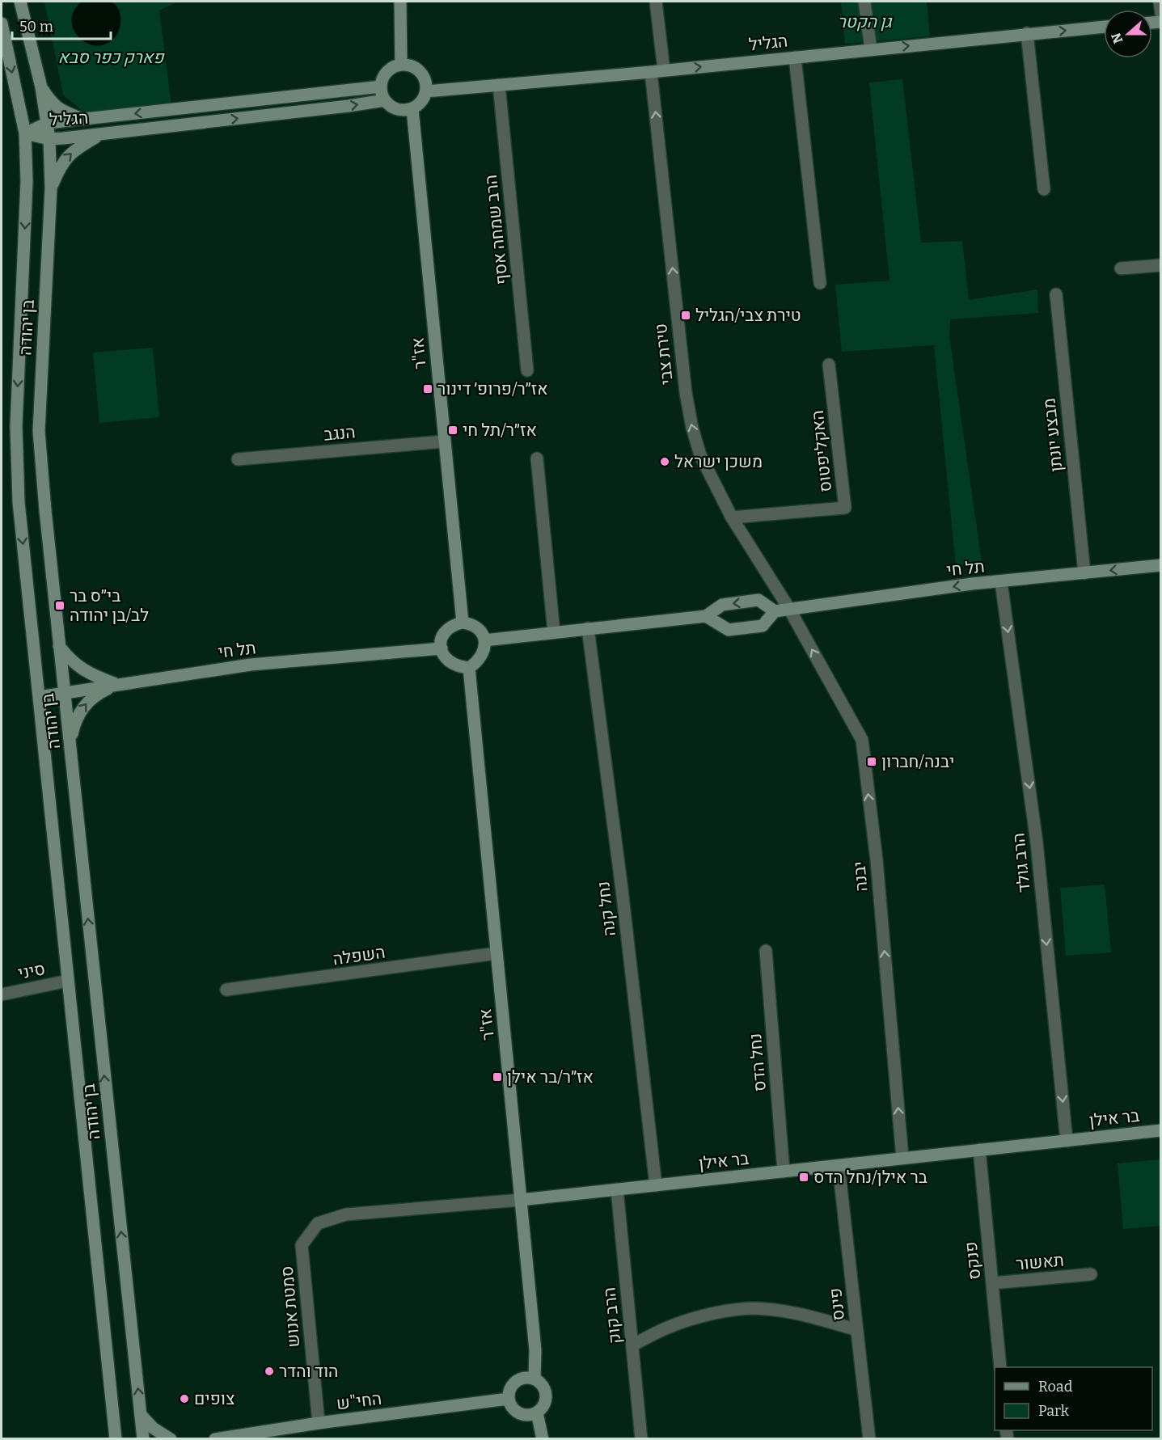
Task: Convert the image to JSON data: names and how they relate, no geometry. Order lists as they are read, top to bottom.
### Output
{
  "streets": {
    "street": [
      "הגליל",
      "הרב שמחה אסף",
      "בן יהודה",
      "אז\"ר",
      "טירת צבי",
      "הנגב",
      "מבצע יונתן",
      "האקליפטוס",
      "תל חי",
      "הרב גולד",
      "יבנה",
      "נחל קנה",
      "השפלה",
      "סיני",
      "נחל הדס",
      "בר אילן",
      "פנקס",
      "תאשור",
      "פינס",
      "סמטת אנוש",
      "הרב קוק",
      "החי\"ש"
    ]
  },
  "crossings": [
    ["הגליל", "הרב שמחה אסף"],
    ["הגליל", "בן יהודה"],
    ["הגליל", "אז\"ר"],
    ["הגליל", "טירת צבי"],
    ["בן יהודה", "תל חי"],
    ["בן יהודה", "סיני"],
    ["אז\"ר", "הנגב"],
    ["אז\"ר", "תל חי"],
    ["אז\"ר", "השפלה"],
    ["אז\"ר", "בר אילן"],
    ["אז\"ר", "החי\"ש"],
    ["טירת צבי", "האקליפטוס"],
    ["טירת צבי", "תל חי"],
    ["טירת צבי", "יבנה"],
    ["מבצע יונתן", "תל חי"],
    ["תל חי", "הרב גולד"],
    ["תל חי", "יבנה"],
    ["הרב גולד", "בר אילן"],
    ["יבנה", "בר אילן"],
    ["נחל קנה", "בר אילן"],
    ["נחל הדס", "בר אילן"],
    ["בר אילן", "פנקס"],
    ["בר אילן", "פינס"],
    ["בר אילן", "סמטת אנוש"],
    ["בר אילן", "הרב קוק"],
    ["פנקס", "תאשור"],
    ["סמטת אנוש", "החי\"ש"]
  ],
  "one_way": [
    "טירת צבי",
    "תל חי",
    "הרב גולד",
    "יבנה"
  ],
  "parks": ["גן הקטר", "פארק כפר סבא"],
  "places": {
    "transit": [
      "טירת צבי/הגליל",
      "אז״ר/פרופ׳ דינור",
      "אז״ר/תל חי",
      "בי״ס בר לב/בן יהודה",
      "יבנה/חברון",
      "אז״ר/בר אילן",
      "בר אילן/נחל הדס"
    ],
    "other": ["משכן ישראל", "הוד והדר", "צופים"]
  },
  "legend": ["Road", "Park"],
  "scale_bar": "50 m",
  "north": "left"
}
